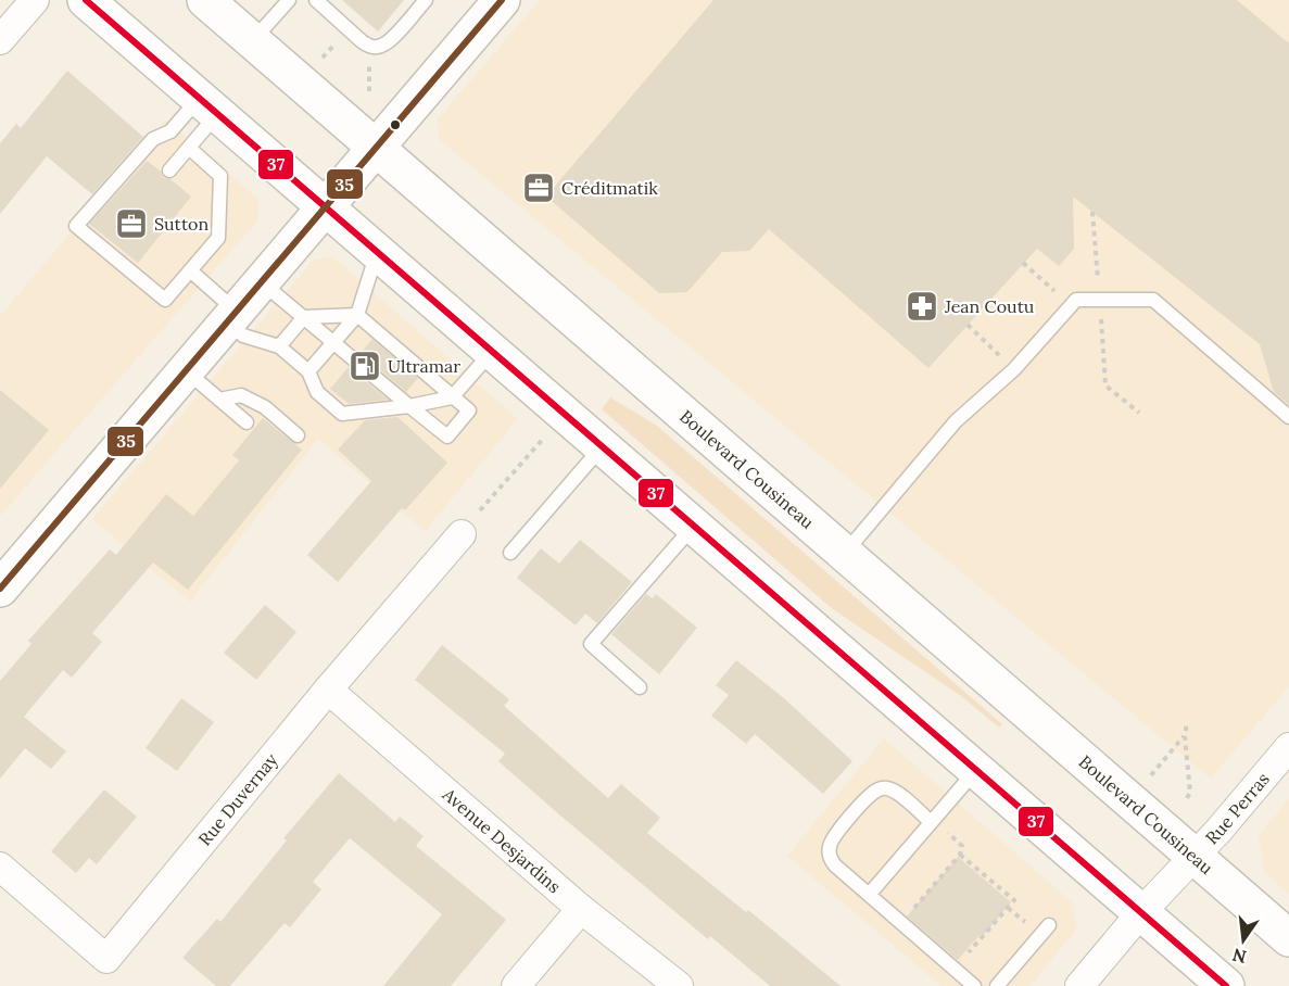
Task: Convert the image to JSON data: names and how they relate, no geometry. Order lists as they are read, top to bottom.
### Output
{
  "streets": {
    "main road": ["Boulevard Cousineau"],
    "street": ["Rue Duvernay", "Rue Perras", "Avenue Desjardins"]
  },
  "crossings": [
    ["Boulevard Cousineau", "Rue Perras"],
    ["Rue Duvernay", "Avenue Desjardins"]
  ],
  "places": {
    "office": ["Créditmatik", "Sutton"],
    "pharmacy": ["Jean Coutu"],
    "fuel station": ["Ultramar"]
  },
  "lines": ["transit line 37", "transit line 35"],
  "north": "bottom"
}
